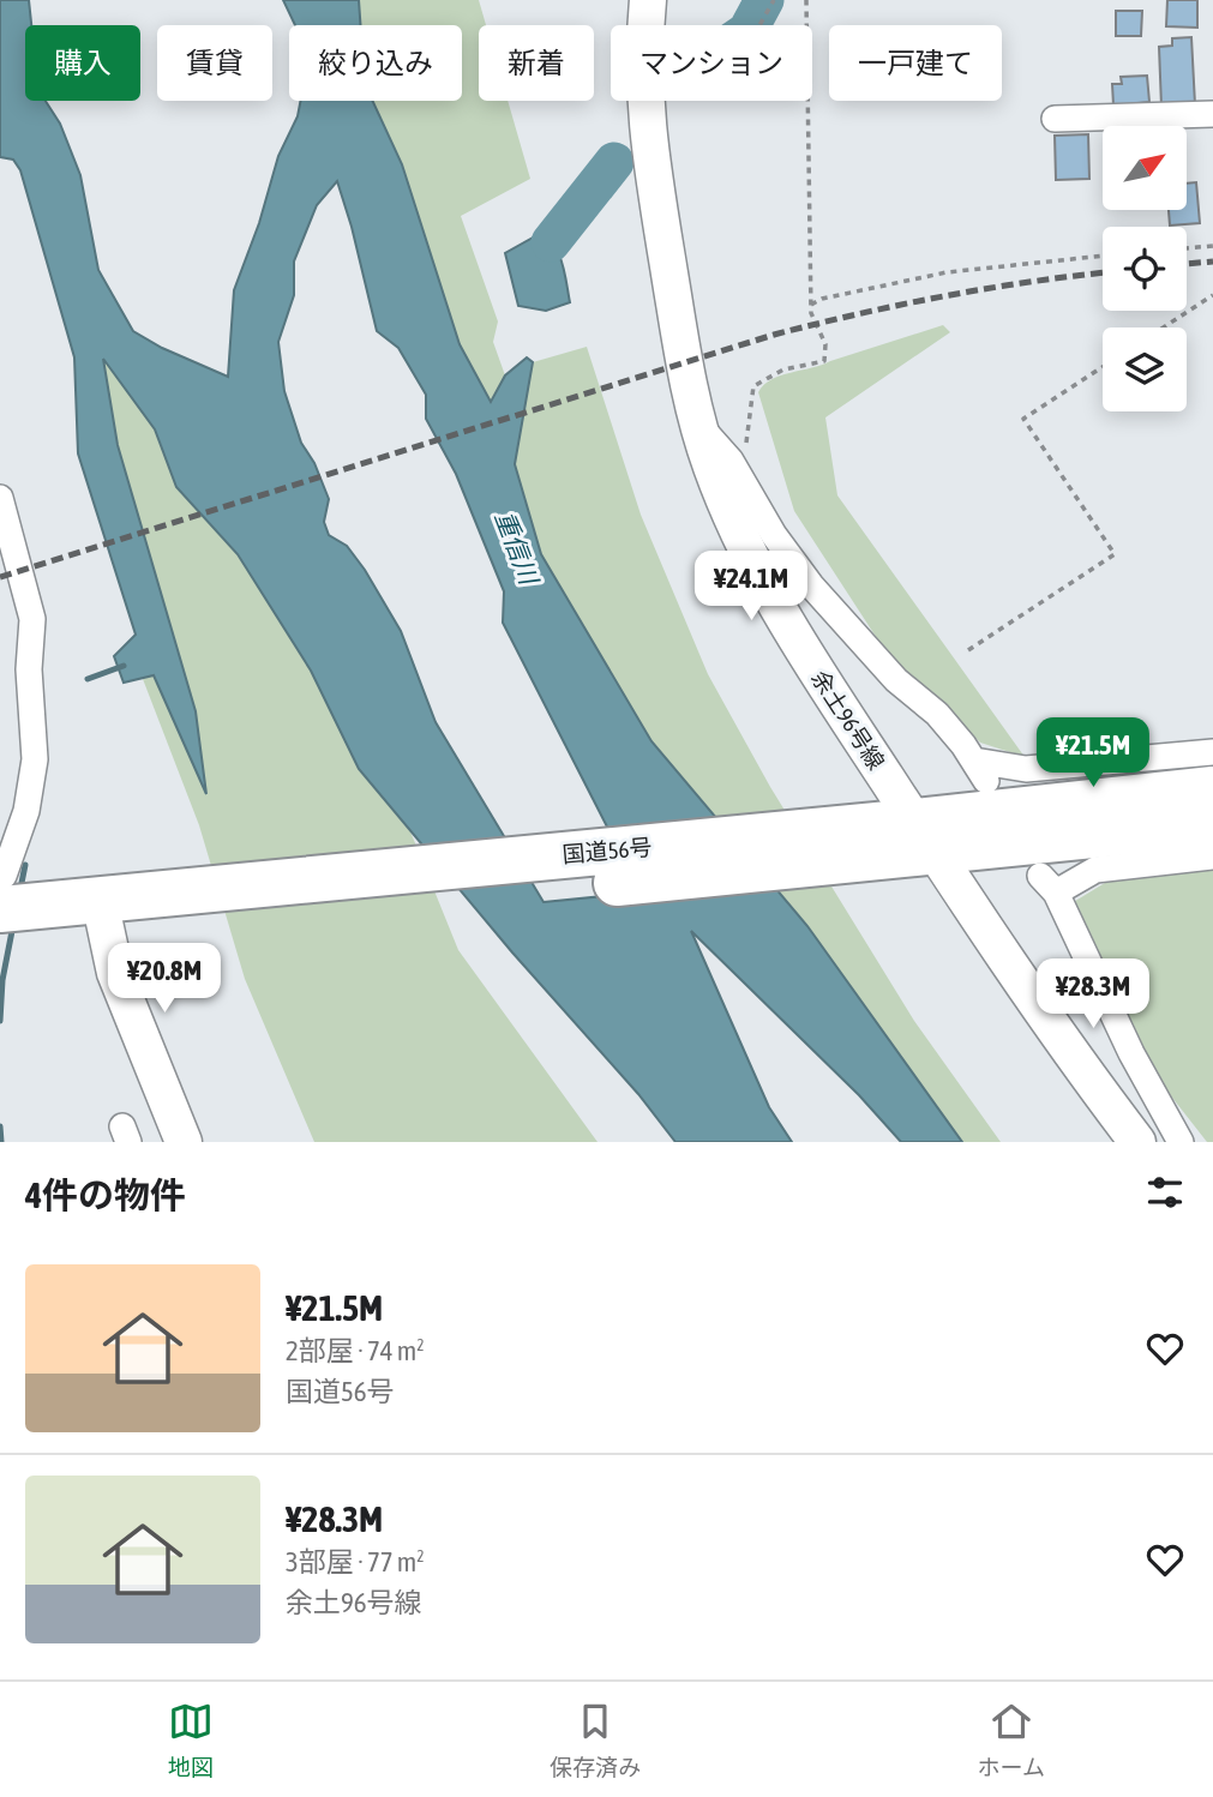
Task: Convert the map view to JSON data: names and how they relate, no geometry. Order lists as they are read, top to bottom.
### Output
{
  "streets": {
    "highway": ["国道56号"],
    "street": ["余土96号線"]
  },
  "crossings": [
    ["余土96号線", "国道56号"]
  ],
  "water": ["重信川"],
  "north": "top right",
  "page": {
    "chip": [
      "購入",
      "賃貸",
      "絞り込み",
      "新着",
      "マンション",
      "一戸建て"
    ],
    "price": [
      "¥24.1M",
      "¥21.5M",
      "¥20.8M",
      "¥28.3M"
    ],
    "heading": "4件の物件",
    "list": [
      {
        "name": "¥21.5M",
        "note": "2部屋 · 74 m² · 国道56号"
      },
      {
        "name": "¥28.3M",
        "note": "3部屋 · 77 m² · 余土96号線"
      }
    ],
    "tabs": ["地図", "保存済み", "ホーム"]
  }
}
